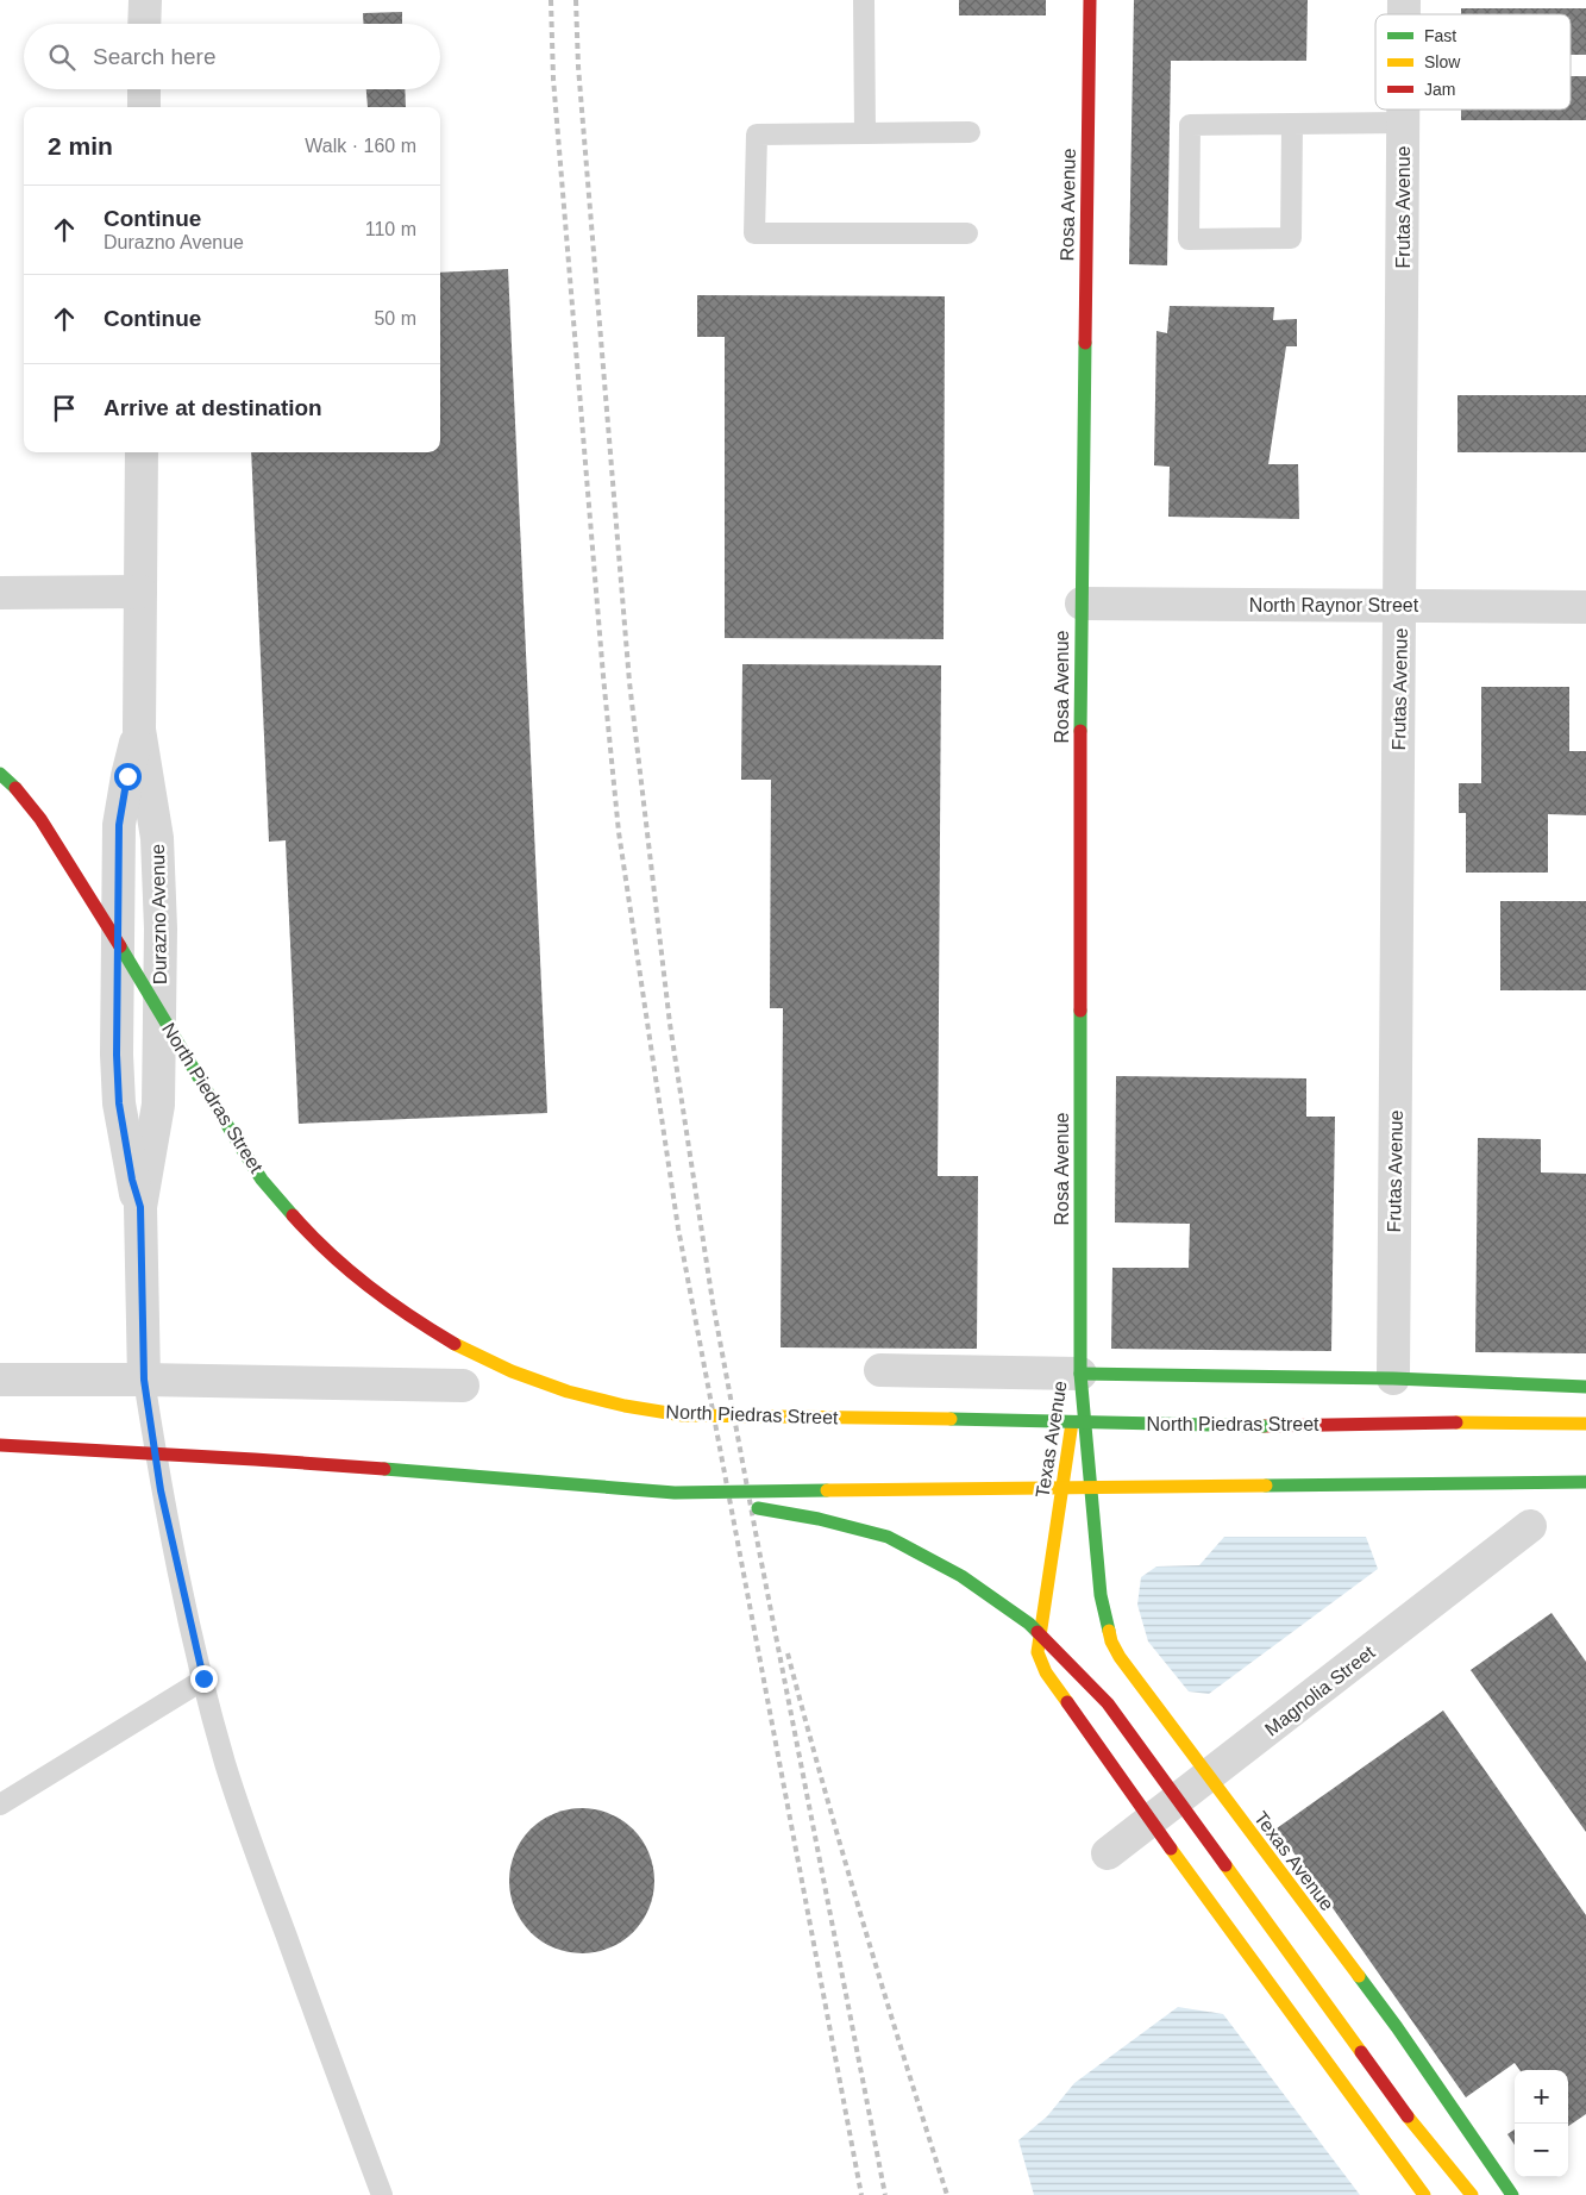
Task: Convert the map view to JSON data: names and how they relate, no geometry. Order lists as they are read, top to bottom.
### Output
{
  "streets": {
    "main road": ["Rosa Avenue", "North Piedras Street", "Texas Avenue"],
    "street": [
      "Frutas Avenue",
      "North Raynor Street",
      "Durazno Avenue",
      "Magnolia Street"
    ]
  },
  "crossings": [
    ["Rosa Avenue", "North Raynor Street"],
    ["Rosa Avenue", "Texas Avenue"],
    ["Frutas Avenue", "North Raynor Street"],
    ["Texas Avenue", "Magnolia Street"]
  ],
  "legend": ["Fast", "Slow", "Jam"],
  "page": {
    "search": "Search here",
    "heading": ["2 min", "Walk · 160 m"],
    "list": [
      ["Continue", "Durazno Avenue", "110 m"],
      ["Continue", "50 m"],
      "Arrive at destination"
    ],
    "map_buttons": ["+", "−"]
  }
}
